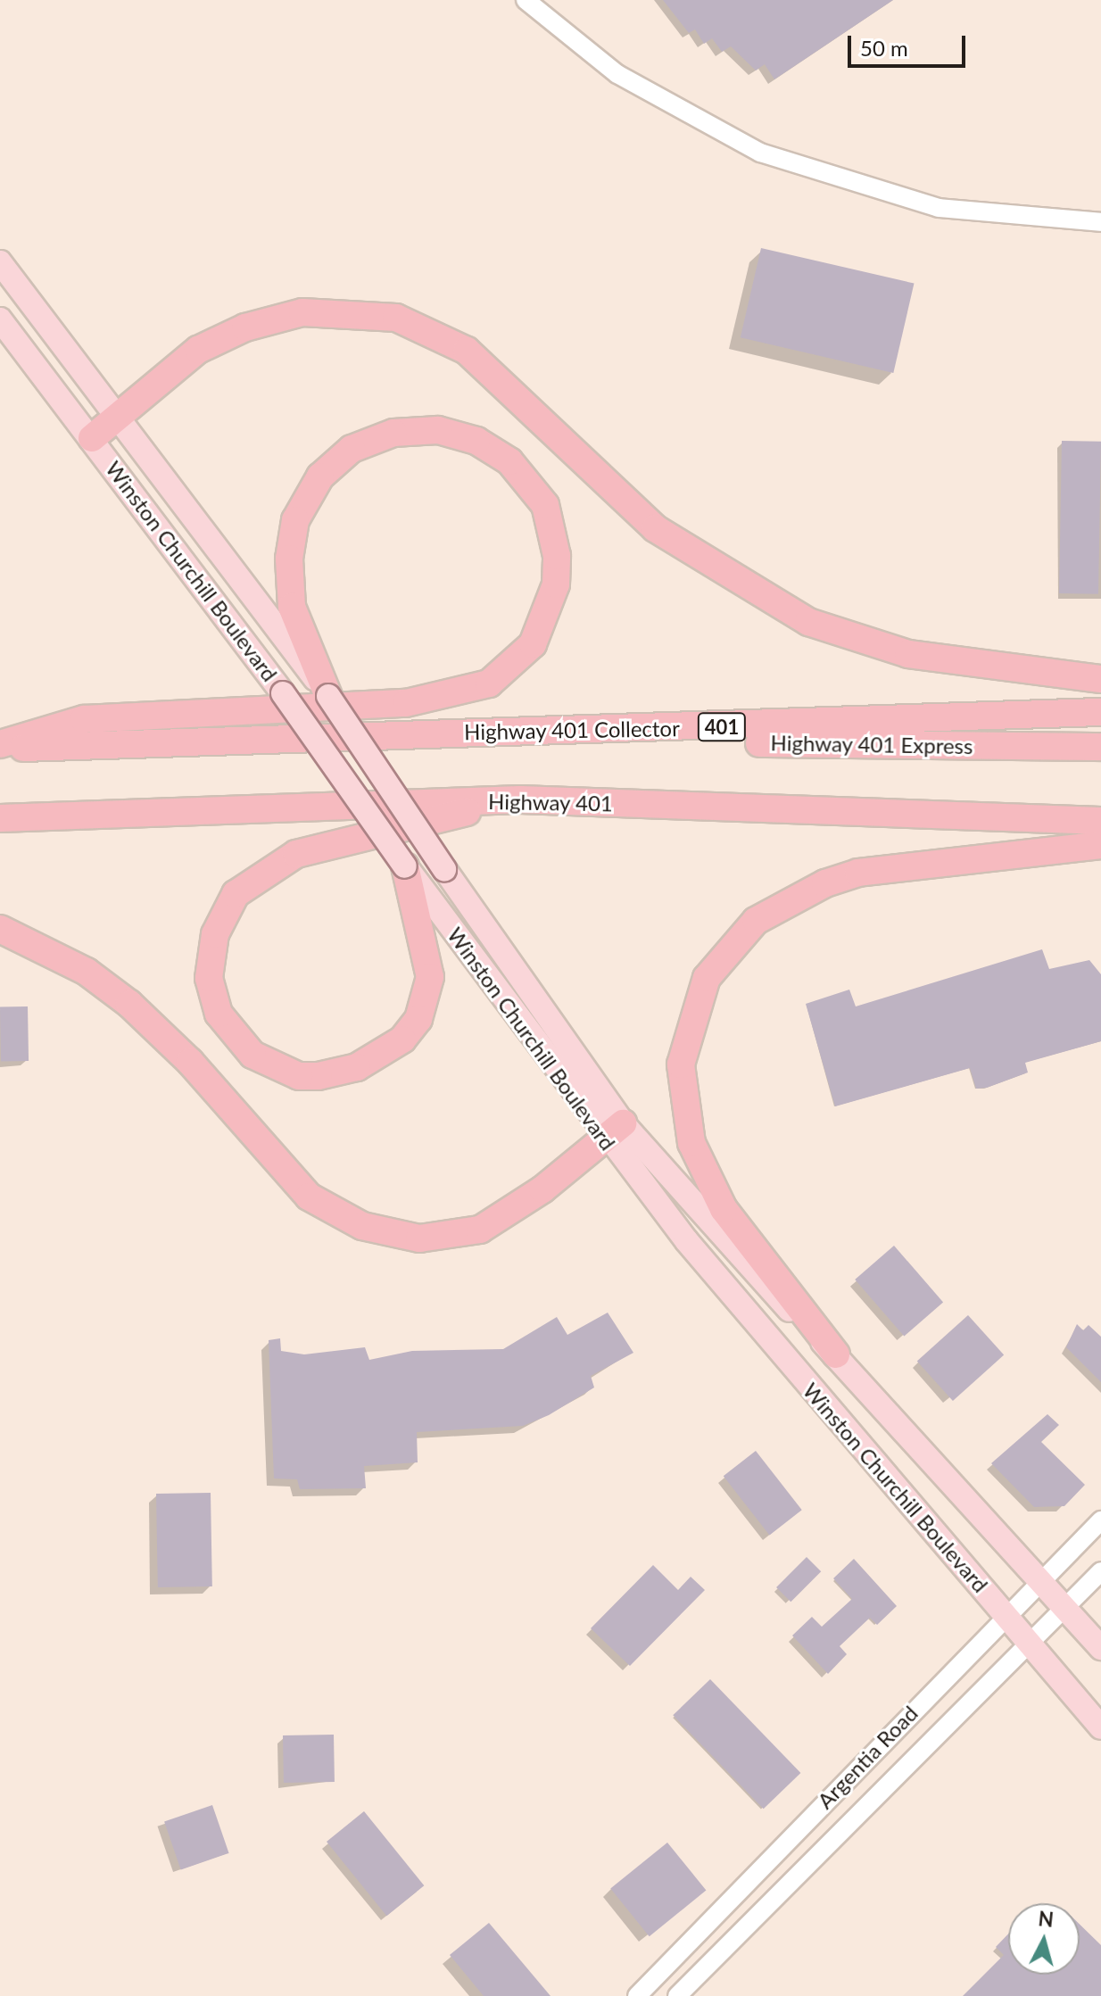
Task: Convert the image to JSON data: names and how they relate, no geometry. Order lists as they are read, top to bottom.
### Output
{
  "streets": {
    "highway": [
      "401",
      "Highway 401 Collector",
      "Highway 401 Express",
      "Highway 401"
    ],
    "main road": ["Winston Churchill Boulevard"],
    "street": ["Argentia Road"]
  },
  "crossings": [
    ["Winston Churchill Boulevard", "Argentia Road"],
    ["401", "Highway 401 Collector"],
    ["401", "Highway 401 Express"],
    ["Highway 401 Collector", "Highway 401 Express"]
  ],
  "scale_bar": "50 m",
  "north": "top"
}
